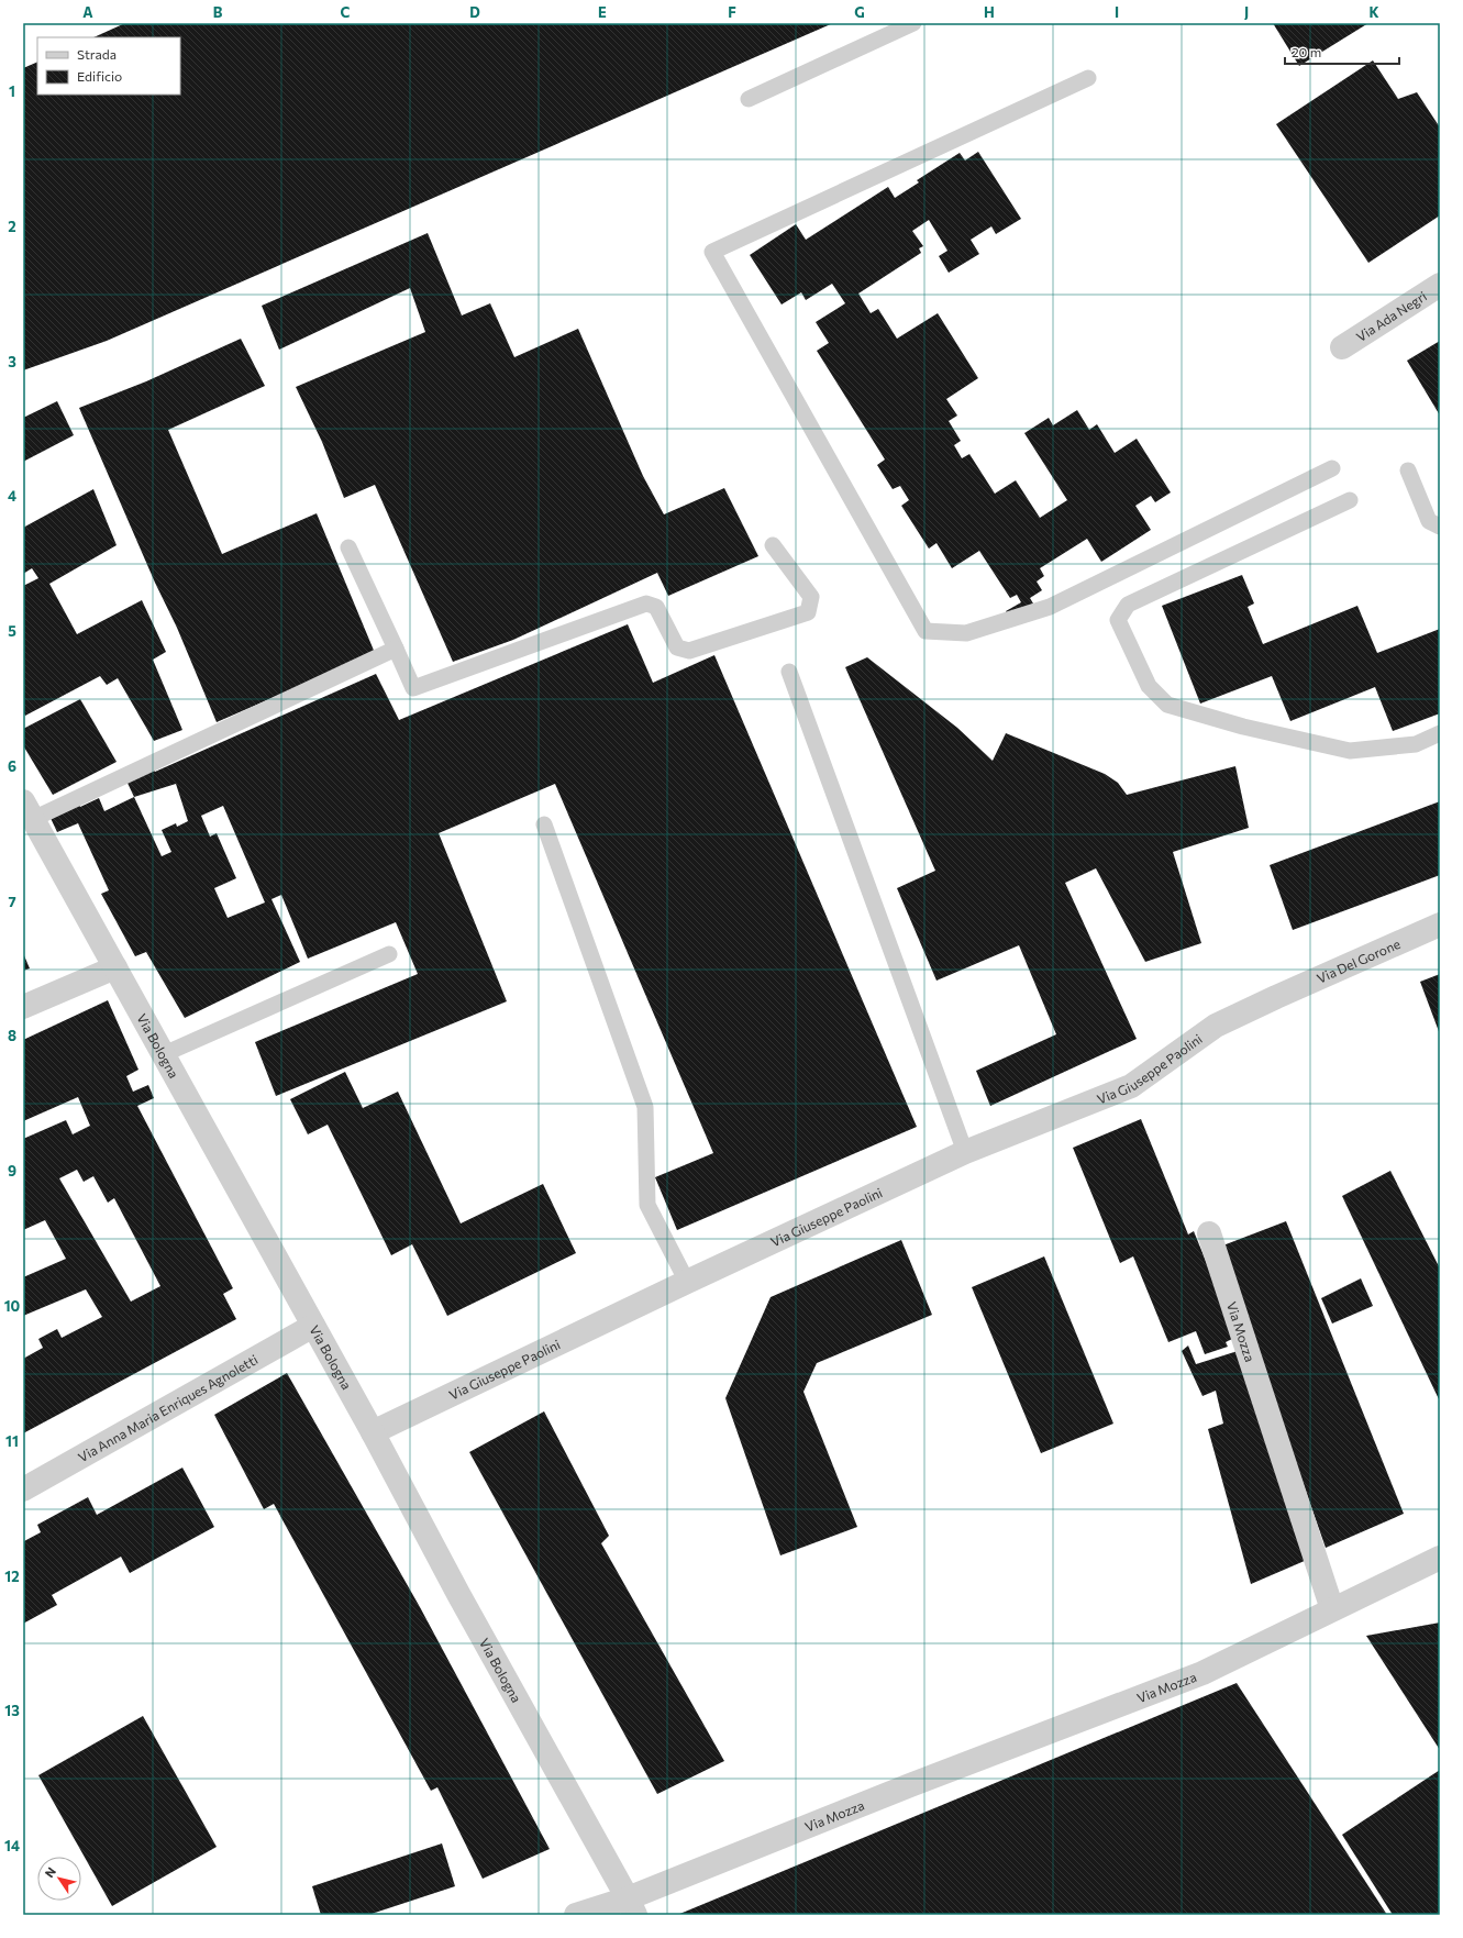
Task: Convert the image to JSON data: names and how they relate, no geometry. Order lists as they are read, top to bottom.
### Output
{
  "streets": {
    "street": [
      "Via Ada Negri",
      "Via Del Gorone",
      "Via Bologna",
      "Via Giuseppe Paolini",
      "Via Mozza",
      "Via Anna Maria Enriques Agnoletti"
    ]
  },
  "crossings": [
    ["Via Del Gorone", "Via Giuseppe Paolini"],
    ["Via Bologna", "Via Giuseppe Paolini"],
    ["Via Bologna", "Via Mozza"],
    ["Via Bologna", "Via Anna Maria Enriques Agnoletti"]
  ],
  "legend": ["Strada", "Edificio"],
  "scale_bar": "20 m",
  "north": "top left",
  "grid": {
    "columns": [
      "A",
      "B",
      "C",
      "D",
      "E",
      "F",
      "G",
      "H",
      "I",
      "J",
      "K"
    ],
    "rows": [
      "1",
      "2",
      "3",
      "4",
      "5",
      "6",
      "7",
      "8",
      "9",
      "10",
      "11",
      "12",
      "13",
      "14"
    ]
  }
}
